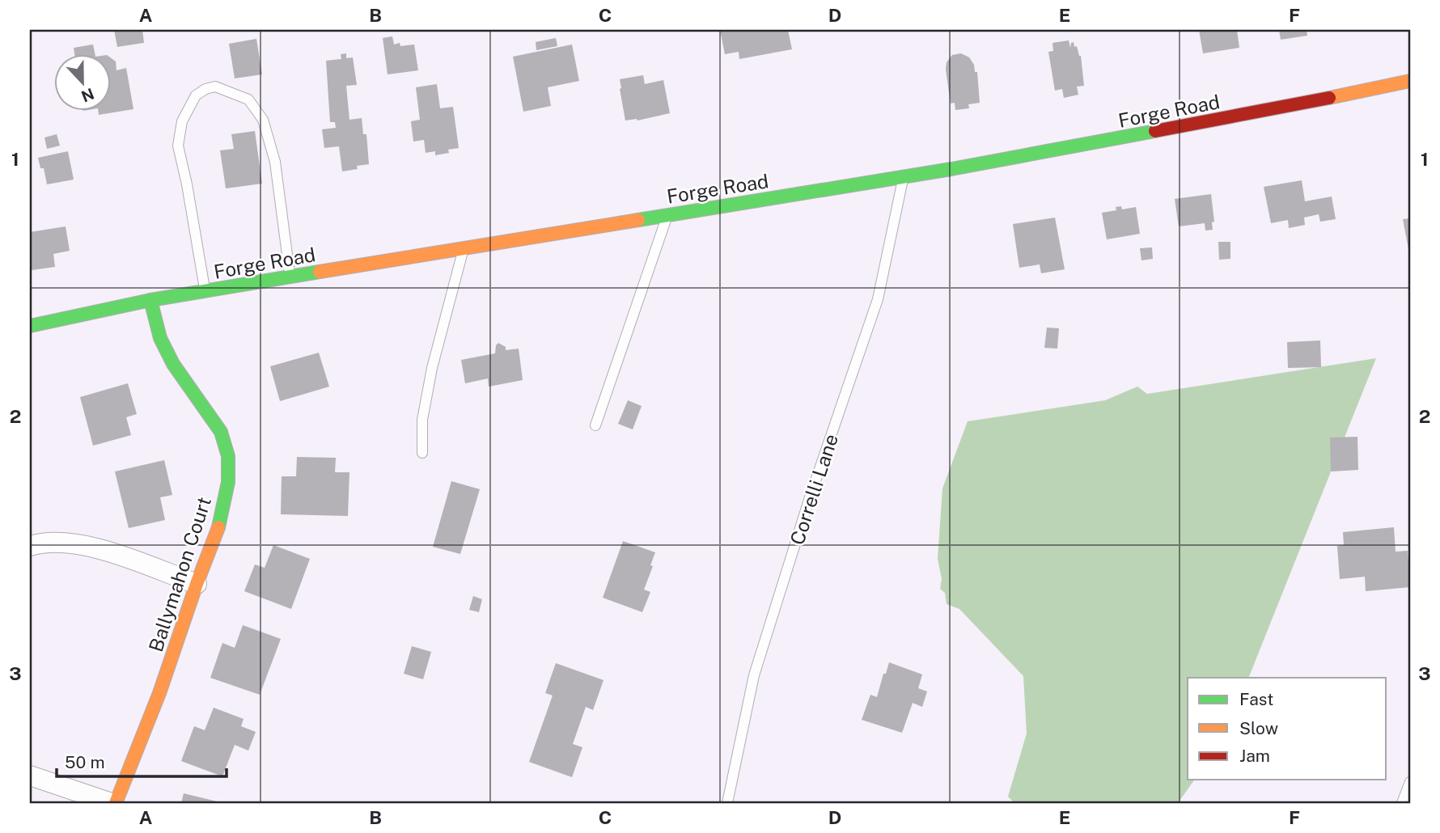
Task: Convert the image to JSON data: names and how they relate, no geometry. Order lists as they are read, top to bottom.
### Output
{
  "streets": {
    "street": ["Forge Road", "Ballymahon Court"],
    "lane": ["Correlli Lane"]
  },
  "crossings": [
    ["Forge Road", "Correlli Lane"],
    ["Forge Road", "Ballymahon Court"]
  ],
  "legend": ["Fast", "Slow", "Jam"],
  "scale_bar": "50 m",
  "north": "bottom",
  "grid": {
    "columns": [
      "A",
      "B",
      "C",
      "D",
      "E",
      "F"
    ],
    "rows": ["1", "2", "3"]
  }
}
